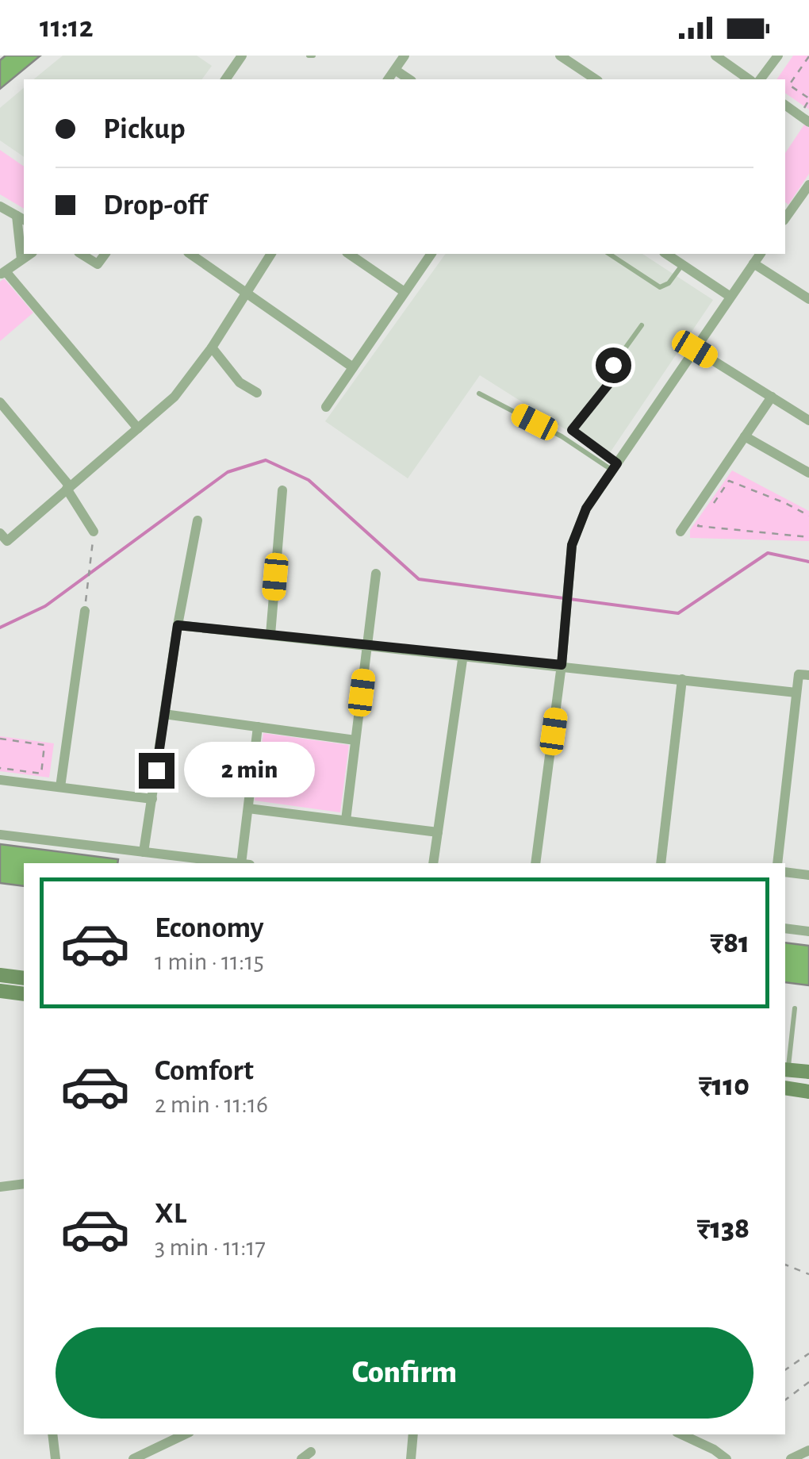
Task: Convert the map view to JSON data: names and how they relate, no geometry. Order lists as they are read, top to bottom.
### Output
{
  "page": {
    "status": "11:12",
    "banner": ["Pickup", "Drop-off"],
    "bubble": "2 min",
    "list": [
      {
        "name": "Economy",
        "note": "1 min · 11:15",
        "value": "₹81"
      },
      {
        "name": "Comfort",
        "note": "2 min · 11:16",
        "value": "₹110"
      },
      {
        "name": "XL",
        "note": "3 min · 11:17",
        "value": "₹138"
      }
    ],
    "buttons": "Confirm"
  }
}
